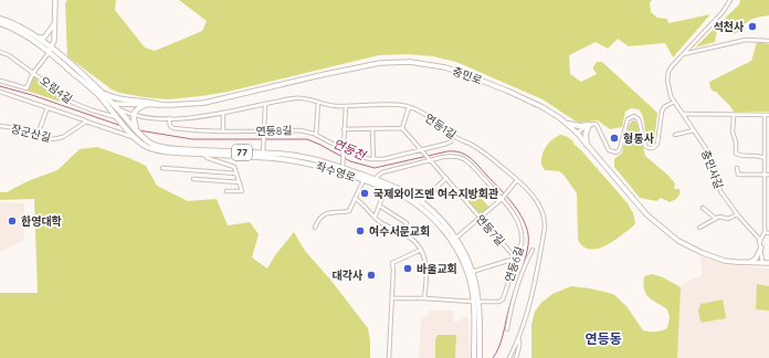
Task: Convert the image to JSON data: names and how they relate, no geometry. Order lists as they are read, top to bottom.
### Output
{
  "streets": {
    "main road": ["77", "좌수영로"],
    "street": [
      "충민로",
      "오림4길",
      "연등1길",
      "연등8길",
      "장군산길",
      "충민사길",
      "연등7길",
      "연등6길"
    ]
  },
  "crossings": [
    ["충민로", "77"],
    ["오림4길", "77"],
    ["연등1길", "연등8길"],
    ["연등1길", "77"],
    ["연등8길", "연등7길"],
    ["77", "좌수영로"],
    ["좌수영로", "연등6길"],
    ["연등7길", "연등6길"]
  ],
  "districts": ["연등동"],
  "water": ["연등천"],
  "places": [
    "석천사",
    "형통사",
    "국제와이즈멘 여수지방회관",
    "한영대학",
    "여수서문교회",
    "바울교회",
    "대각사"
  ]
}
